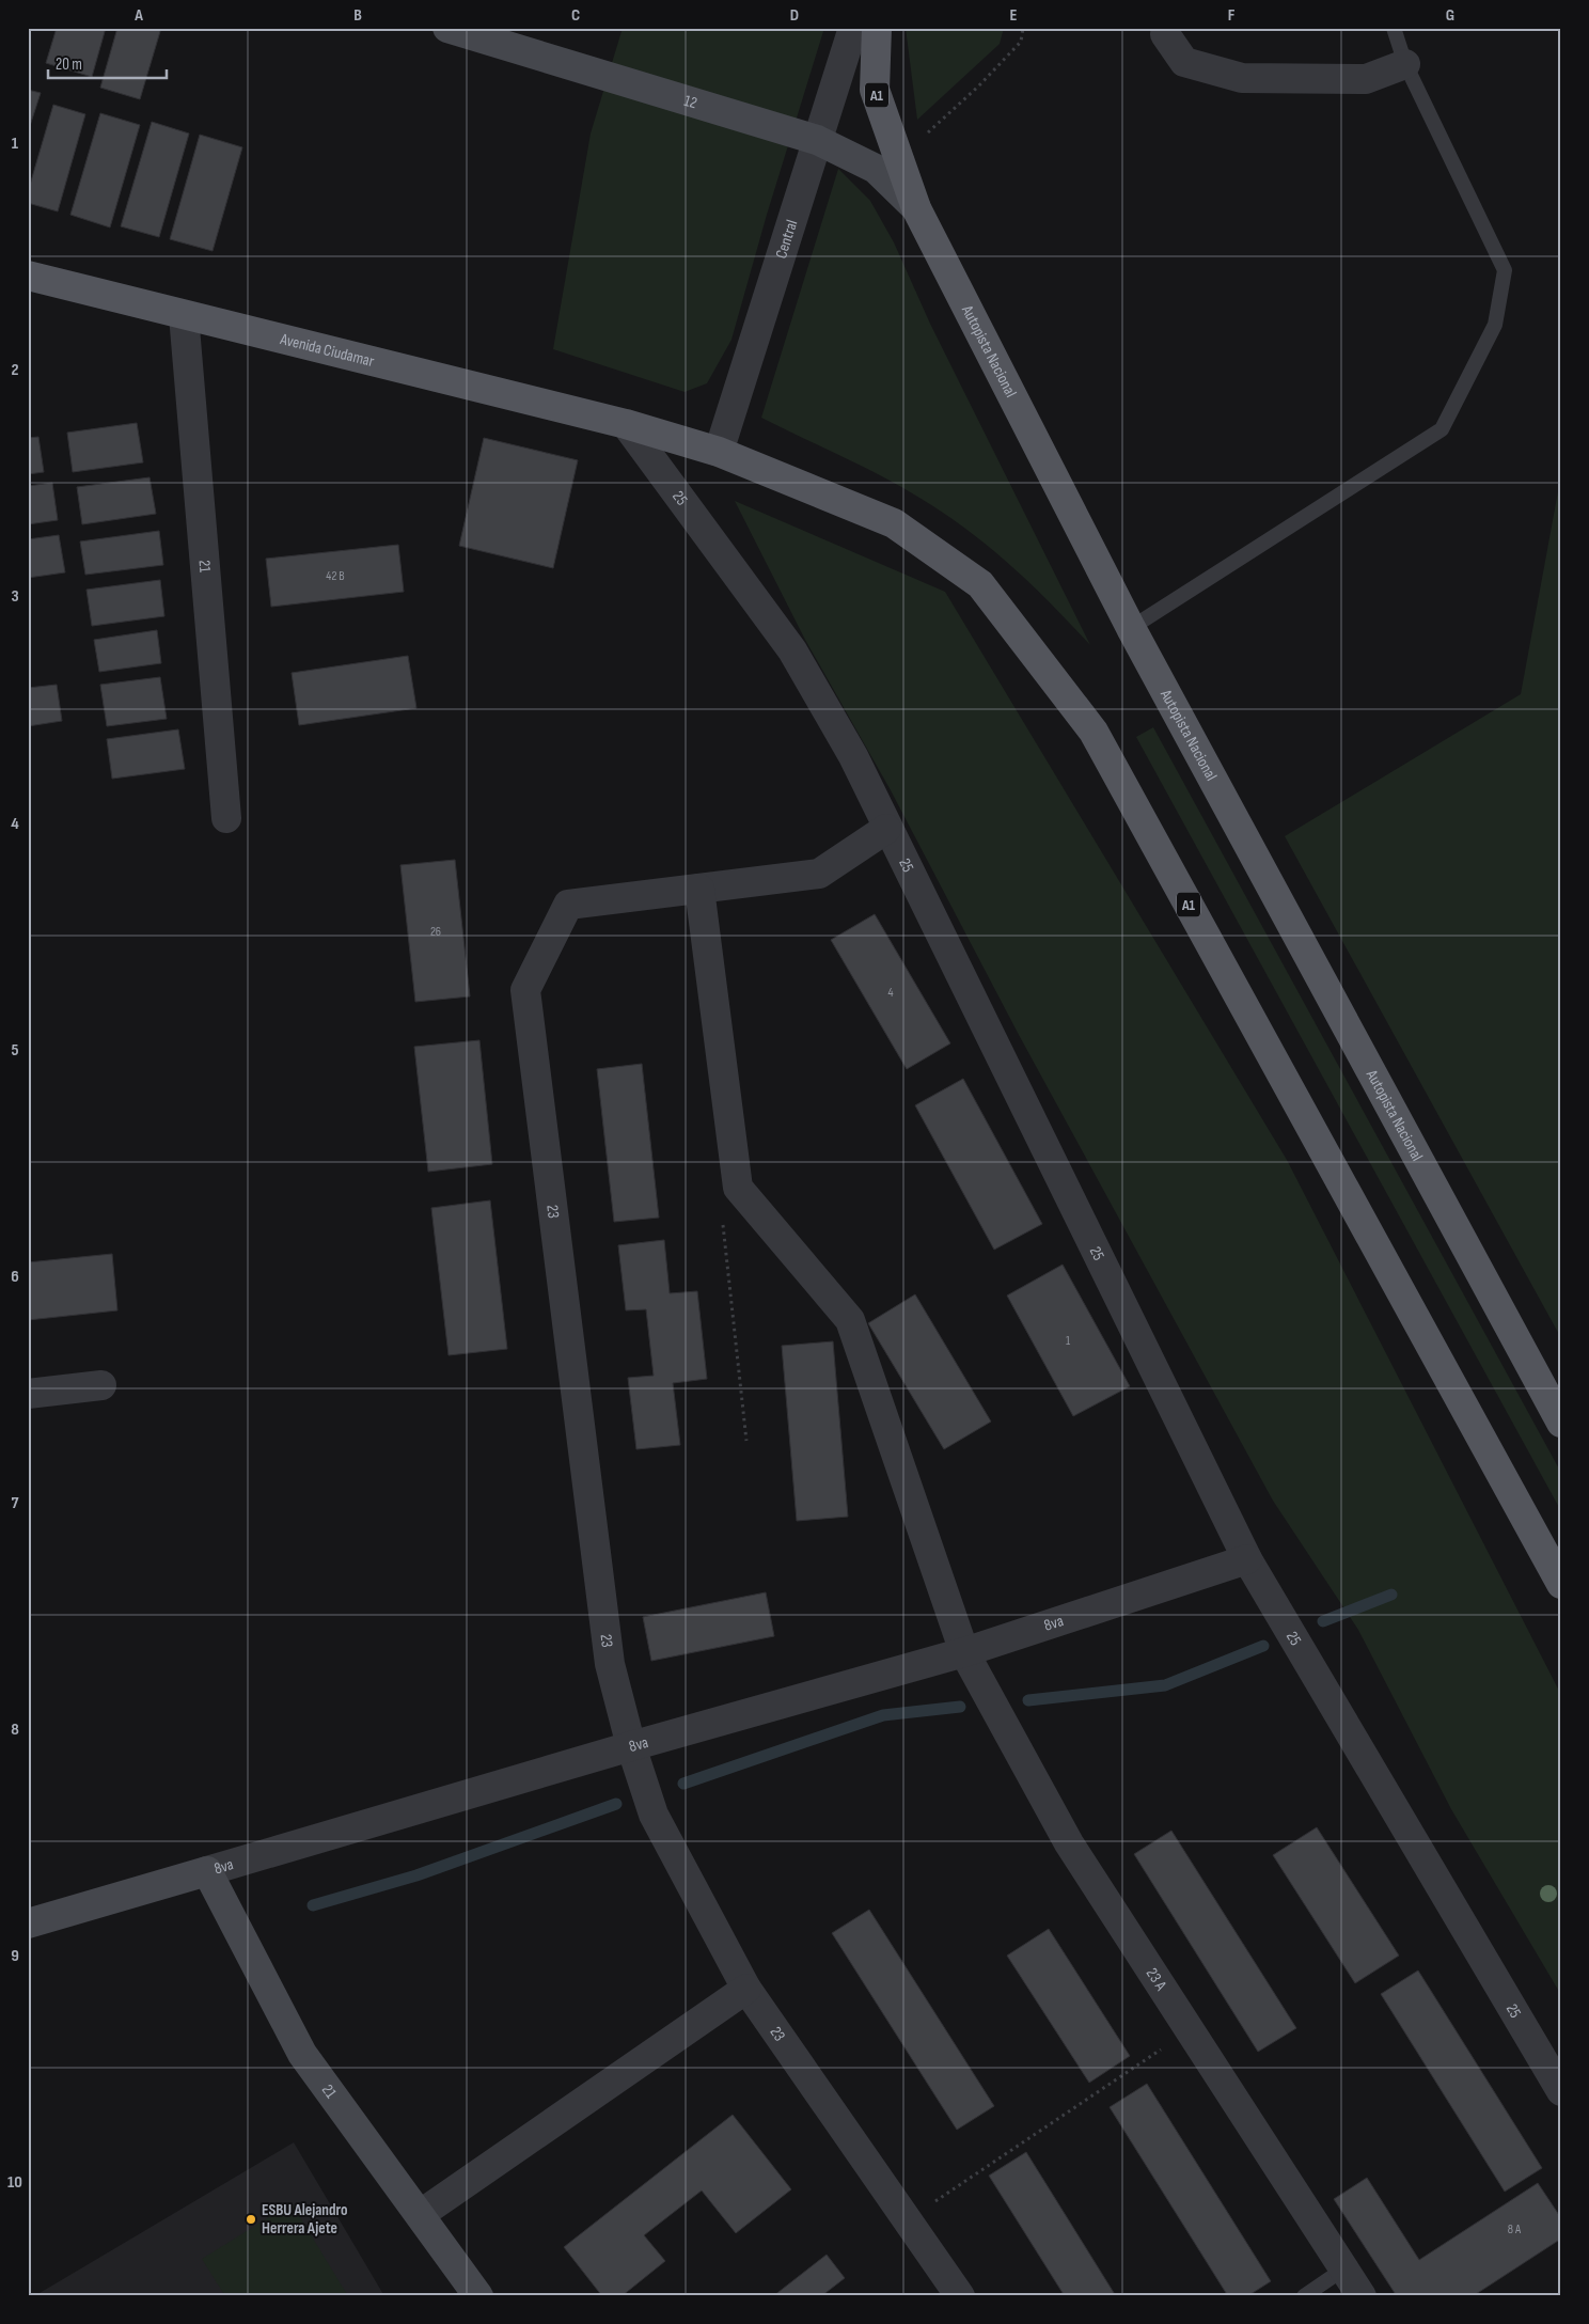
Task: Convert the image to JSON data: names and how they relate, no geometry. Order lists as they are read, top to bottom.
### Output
{
  "streets": {
    "main road": ["A1", "Avenida Ciudamar", "Autopista Nacional"],
    "street": [
      "12",
      "Central",
      "25",
      "21",
      "23",
      "8va",
      "23 A"
    ]
  },
  "crossings": [
    ["A1", "Central"],
    ["A1", "Avenida Ciudamar"],
    ["A1", "25"],
    ["12", "Central"],
    ["12", "Autopista Nacional"],
    ["Avenida Ciudamar", "25"],
    ["Avenida Ciudamar", "21"],
    ["25", "8va"],
    ["21", "8va"],
    ["23", "8va"],
    ["23", "23 A"],
    ["8va", "23 A"]
  ],
  "places": ["ESBU Alejandro Herrera Ajete"],
  "house_numbers": [
    "42 B",
    "26",
    "4",
    "1",
    "8 A"
  ],
  "scale_bar": "20 m",
  "grid": {
    "columns": [
      "A",
      "B",
      "C",
      "D",
      "E",
      "F",
      "G"
    ],
    "rows": [
      "1",
      "2",
      "3",
      "4",
      "5",
      "6",
      "7",
      "8",
      "9",
      "10"
    ]
  }
}
